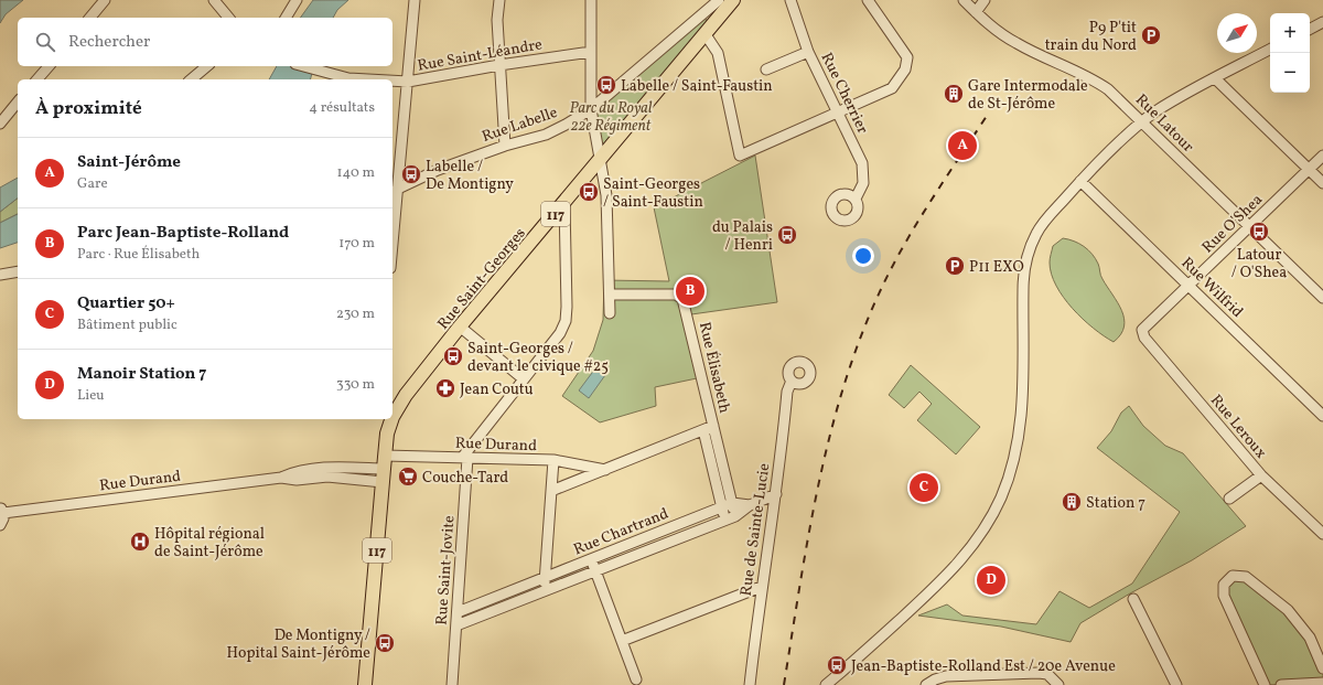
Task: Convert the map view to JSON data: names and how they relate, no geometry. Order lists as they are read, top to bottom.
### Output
{
  "streets": {
    "main road": ["117", "Rue Saint-Georges"],
    "street": [
      "Rue Saint-Léandre",
      "Rue Cherrier",
      "Rue Latour",
      "Rue Labelle",
      "Rue O'Shea",
      "Rue Wilfrid",
      "Rue Élisabeth",
      "Rue Leroux",
      "Rue Durand",
      "Rue de Sainte-Lucie",
      "Rue Chartrand",
      "Rue Saint-Jovite"
    ]
  },
  "crossings": [
    ["Rue Latour", "Rue O'Shea"],
    ["Rue Labelle", "Rue Saint-Georges"],
    ["117", "Rue Durand"],
    ["Rue O'Shea", "Rue Wilfrid"],
    ["Rue O'Shea", "Rue Leroux"],
    ["Rue Élisabeth", "Rue Chartrand"],
    ["Rue Durand", "Rue Saint-Jovite"],
    ["Rue de Sainte-Lucie", "Rue Chartrand"],
    ["Rue Chartrand", "Rue Saint-Jovite"]
  ],
  "parks": ["Parc du Royal 22e Régiment"],
  "places": {
    "parking": ["P9 P'tit train du Nord", "P11 EXO"],
    "bus stop": [
      "Labelle / Saint-Faustin",
      "Labelle / De Montigny",
      "Saint-Georges / Saint-Faustin",
      "Latour / O'Shea",
      "du Palais / Henri",
      "Saint-Georges / devant le civique #25",
      "De Montigny / Hopital Saint-Jérôme",
      "Jean-Baptiste-Rolland Est / 20e Avenue"
    ],
    "building": ["Gare Intermodale de St-Jérôme", "Station 7"],
    "pharmacy": ["Jean Coutu"],
    "supermarket": ["Couche-Tard"],
    "hospital": ["Hôpital régional de Saint-Jérôme"]
  },
  "north": "top right",
  "page": {
    "map_buttons": ["+", "−"],
    "search": "Rechercher",
    "heading": ["À proximité", "4 résultats"],
    "pins": [
      "A",
      "B",
      "C",
      "D"
    ],
    "list": [
      {
        "mark": "A",
        "name": "Saint-Jérôme",
        "note": "Gare",
        "value": "140 m"
      },
      {
        "mark": "B",
        "name": "Parc Jean-Baptiste-Rolland",
        "note": "Parc · Rue Élisabeth",
        "value": "170 m"
      },
      {
        "mark": "C",
        "name": "Quartier 50+",
        "note": "Bâtiment public",
        "value": "230 m"
      },
      {
        "mark": "D",
        "name": "Manoir Station 7",
        "note": "Lieu",
        "value": "330 m"
      }
    ]
  }
}
